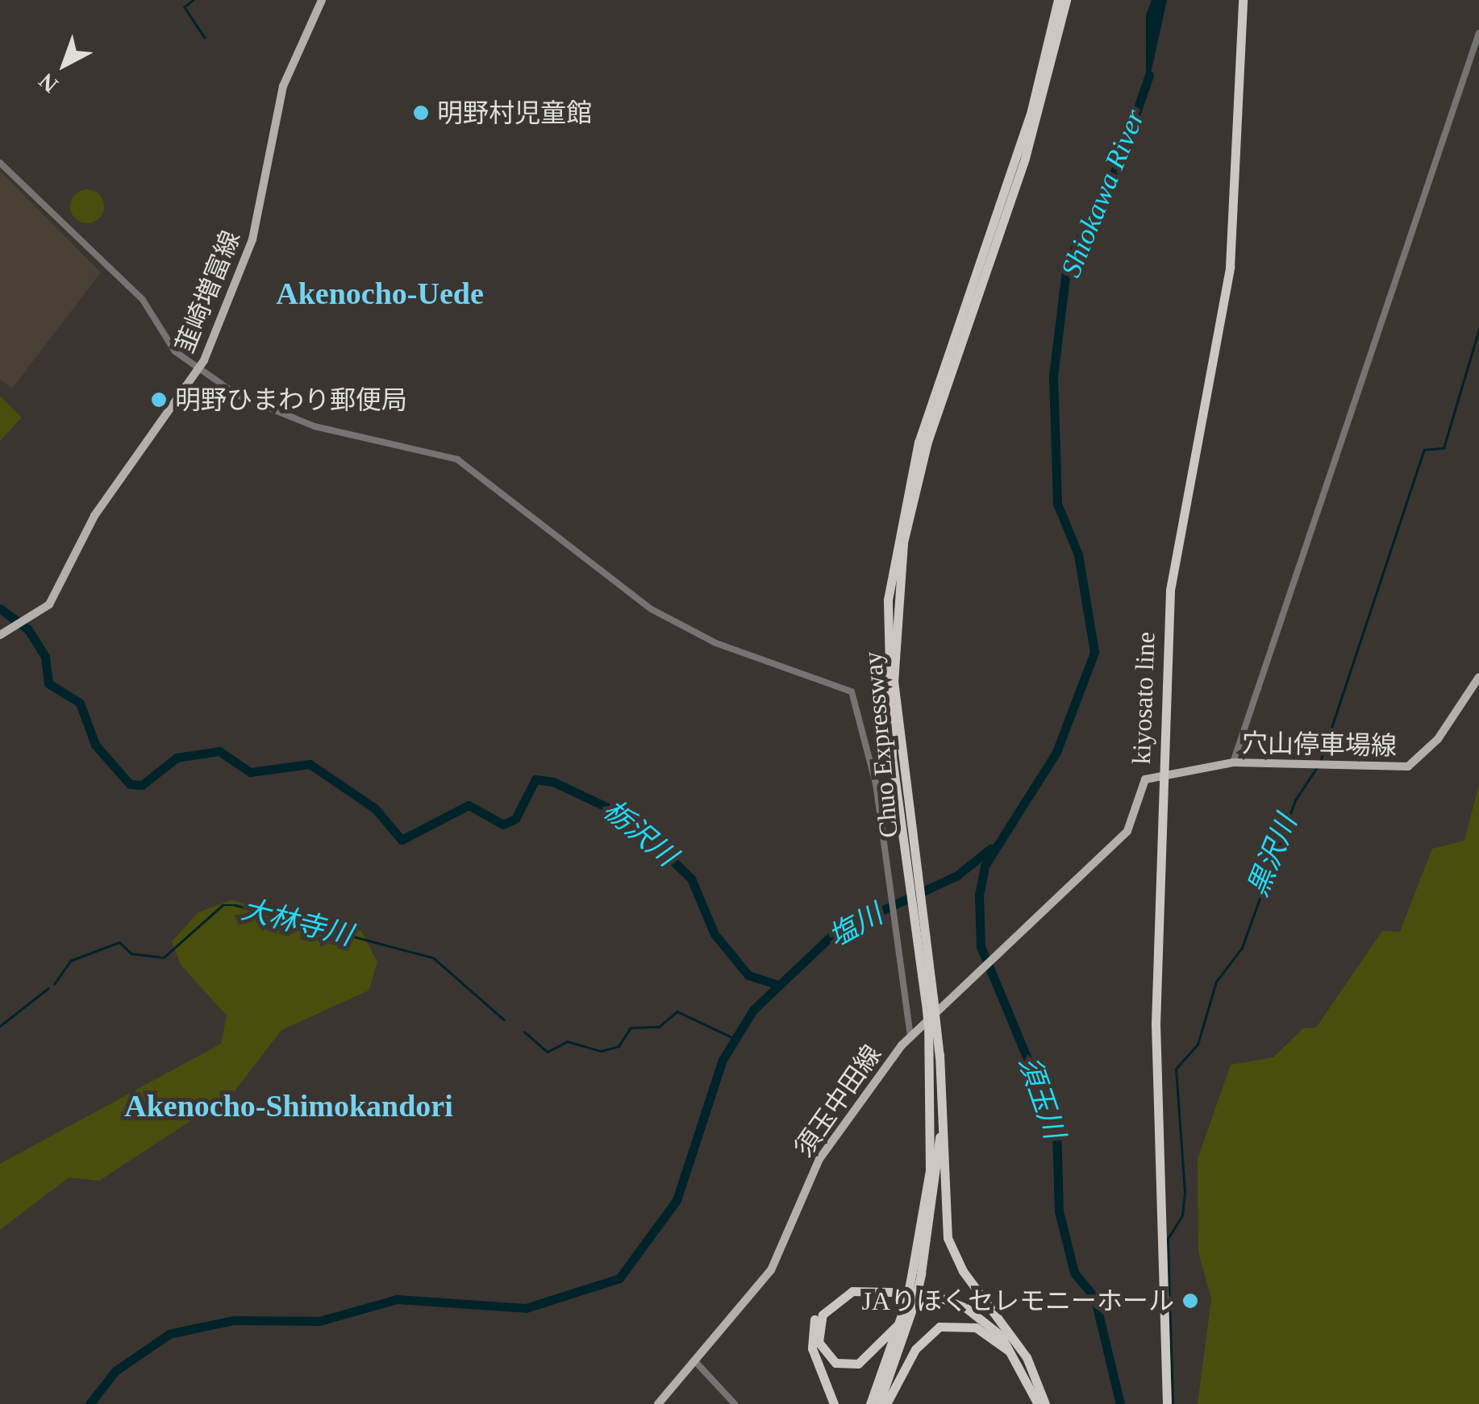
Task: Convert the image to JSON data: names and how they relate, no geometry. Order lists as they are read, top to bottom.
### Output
{
  "streets": {
    "highway": ["kiyosato line", "Chuo Expressway"],
    "main road": ["韮崎増富線", "穴山停車場線", "須玉中田線"]
  },
  "crossings": [
    ["kiyosato line", "穴山停車場線"],
    ["kiyosato line", "須玉中田線"],
    ["穴山停車場線", "須玉中田線"]
  ],
  "districts": ["Akenocho-Uede", "Akenocho-Shimokandori"],
  "water": [
    "Shiokawa River",
    "栃沢川",
    "黒沢川",
    "大林寺川",
    "塩川",
    "須玉川"
  ],
  "places": ["明野村児童館", "明野ひまわり郵便局", "JAりほくセレモニーホール"],
  "north": "bottom left"
}
